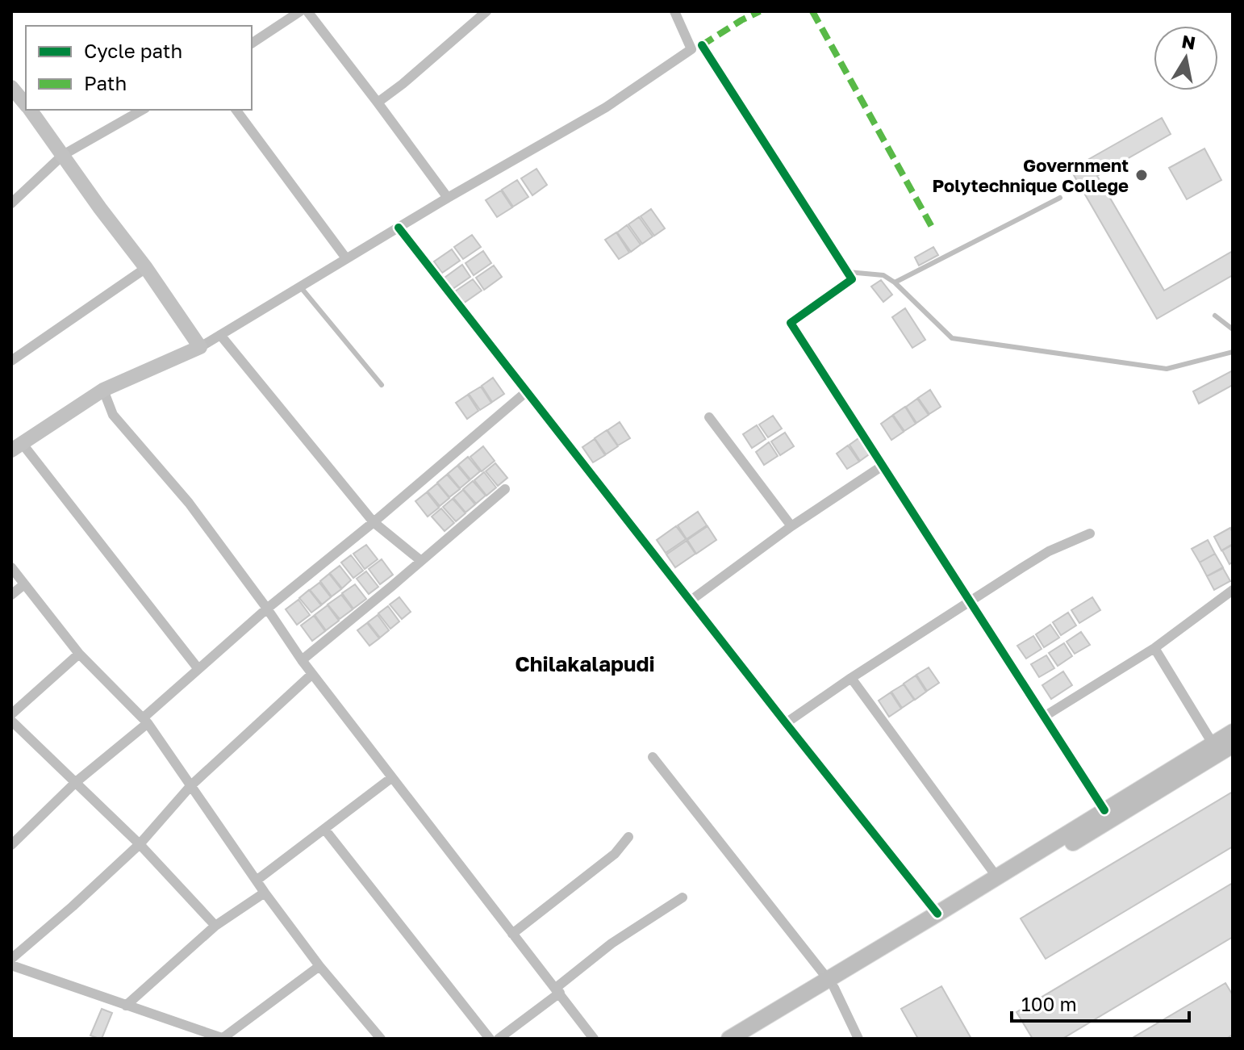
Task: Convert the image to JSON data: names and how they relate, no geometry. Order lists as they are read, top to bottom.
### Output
{
  "districts": ["Chilakalapudi"],
  "places": ["Government Polytechnique College"],
  "legend": ["Cycle path", "Path"],
  "scale_bar": "100 m",
  "north": "top"
}
